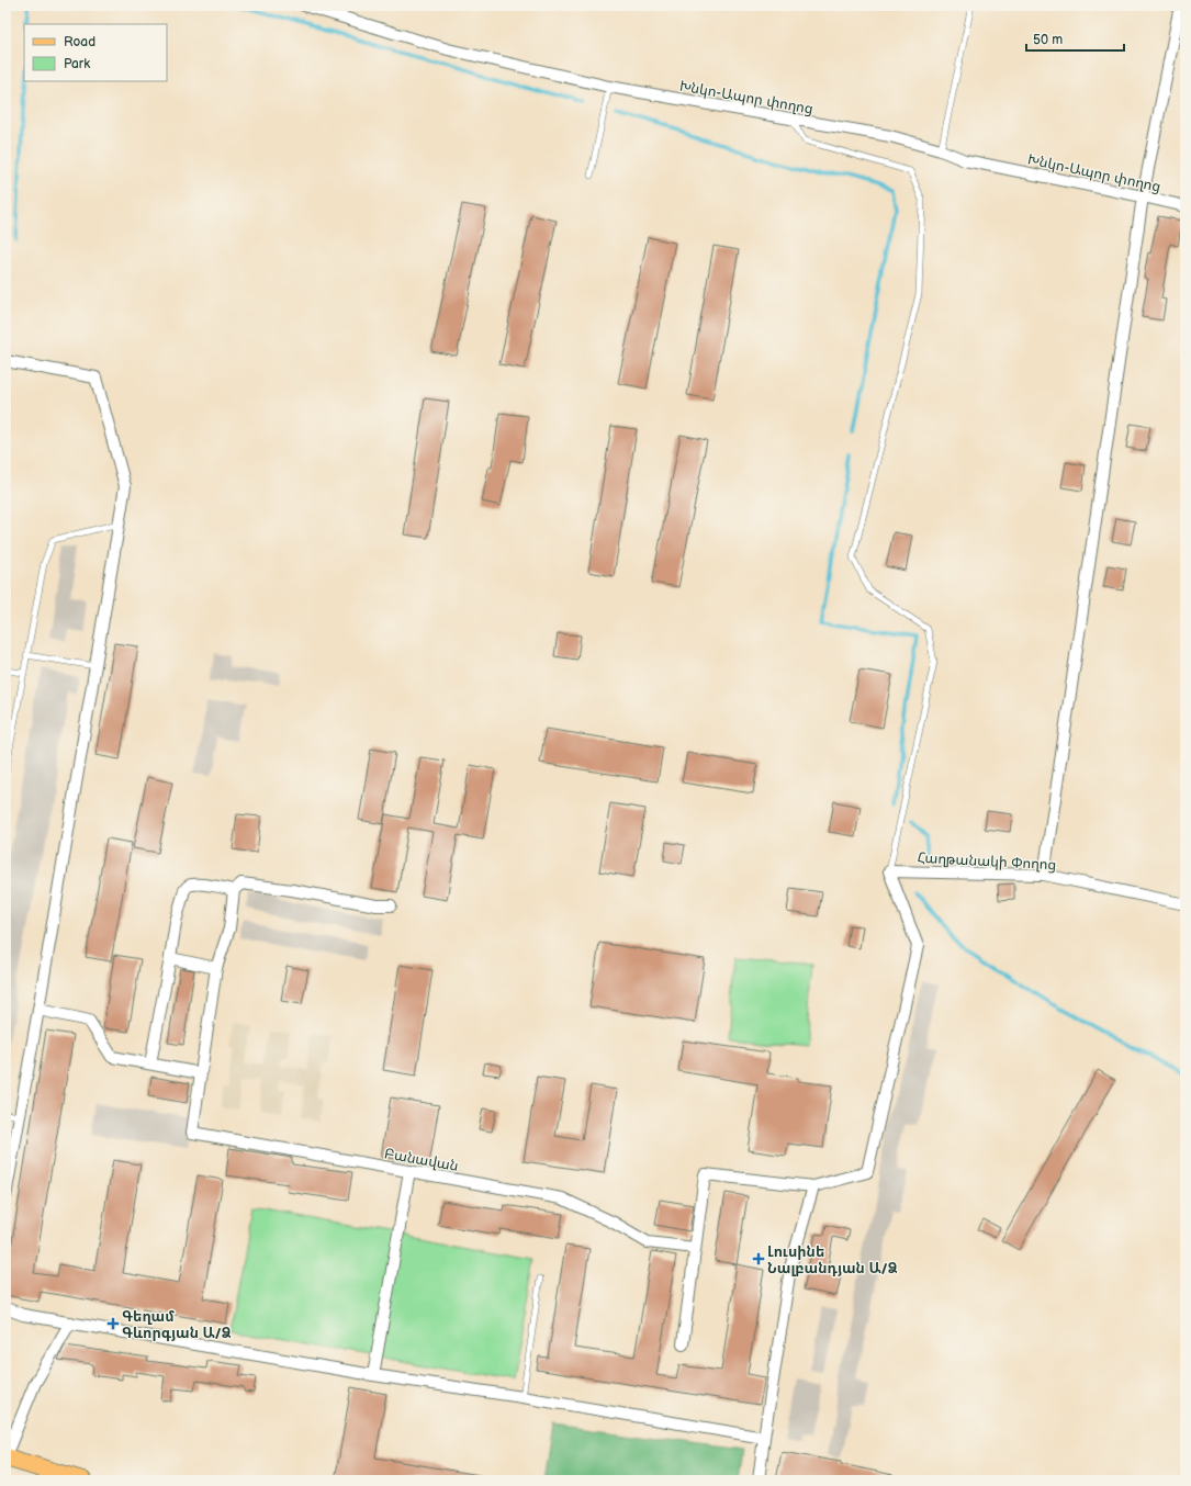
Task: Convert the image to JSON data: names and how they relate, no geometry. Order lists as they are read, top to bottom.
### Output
{
  "streets": {
    "street": ["Խնկո-Ապոր փողոց", "Հաղթանակի Փողոց", "Բանավան"]
  },
  "places": {
    "health": ["Լուսինե Նալբանդյան Ա/Ձ", "Գեղամ Գևորգյան Ա/Ձ"]
  },
  "legend": ["Road", "Park"],
  "scale_bar": "50 m"
}
